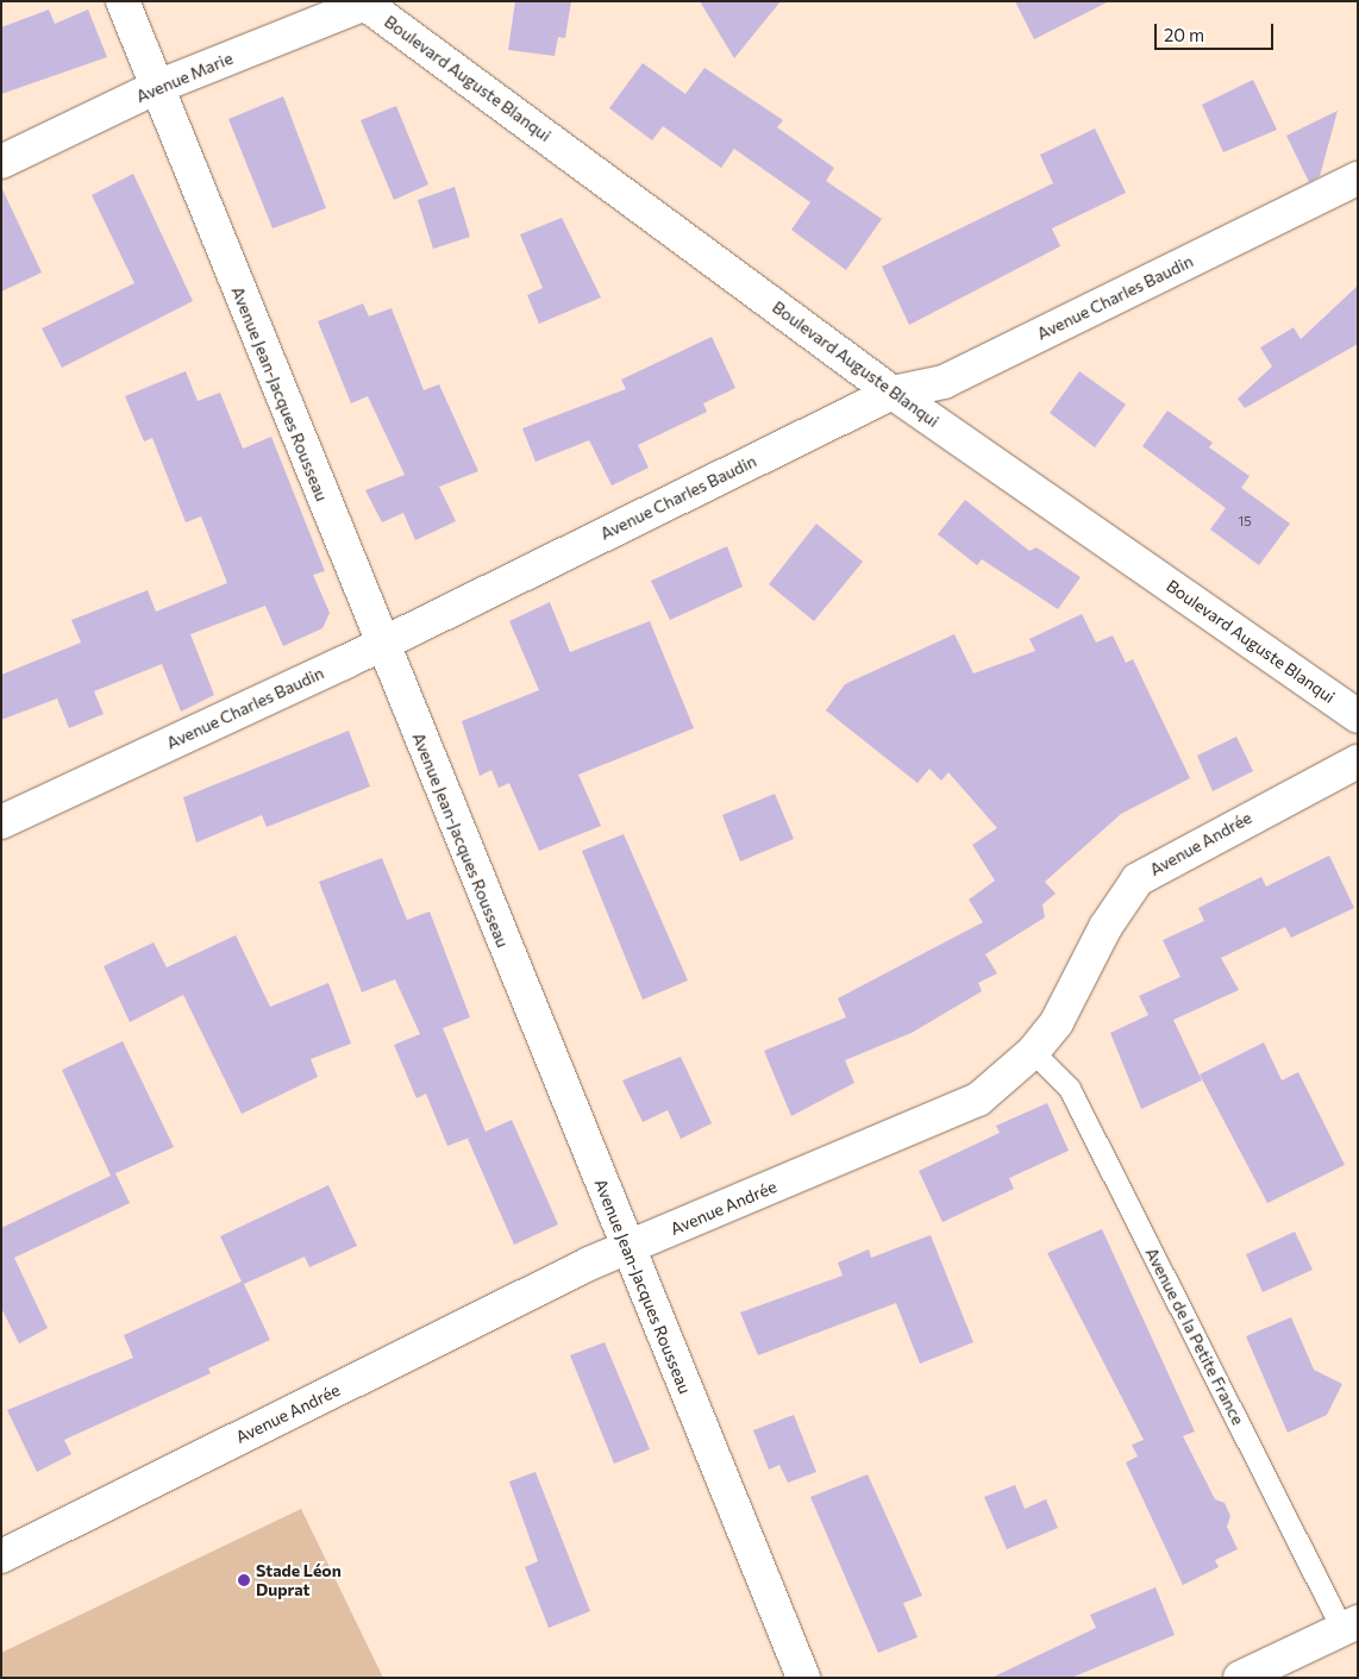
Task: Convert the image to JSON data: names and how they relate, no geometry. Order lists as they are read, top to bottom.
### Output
{
  "streets": {
    "street": [
      "Avenue Marie",
      "Boulevard Auguste Blanqui",
      "Avenue Charles Baudin",
      "Avenue Jean-Jacques Rousseau",
      "Avenue Andrée"
    ],
    "lane": ["Avenue de la Petite France"]
  },
  "crossings": [
    ["Avenue Marie", "Boulevard Auguste Blanqui"],
    ["Avenue Marie", "Avenue Jean-Jacques Rousseau"],
    ["Boulevard Auguste Blanqui", "Avenue Charles Baudin"],
    ["Avenue Charles Baudin", "Avenue Jean-Jacques Rousseau"],
    ["Avenue Jean-Jacques Rousseau", "Avenue Andrée"],
    ["Avenue Andrée", "Avenue de la Petite France"]
  ],
  "places": ["Stade Léon Duprat"],
  "house_numbers": ["15"],
  "scale_bar": "20 m"
}
